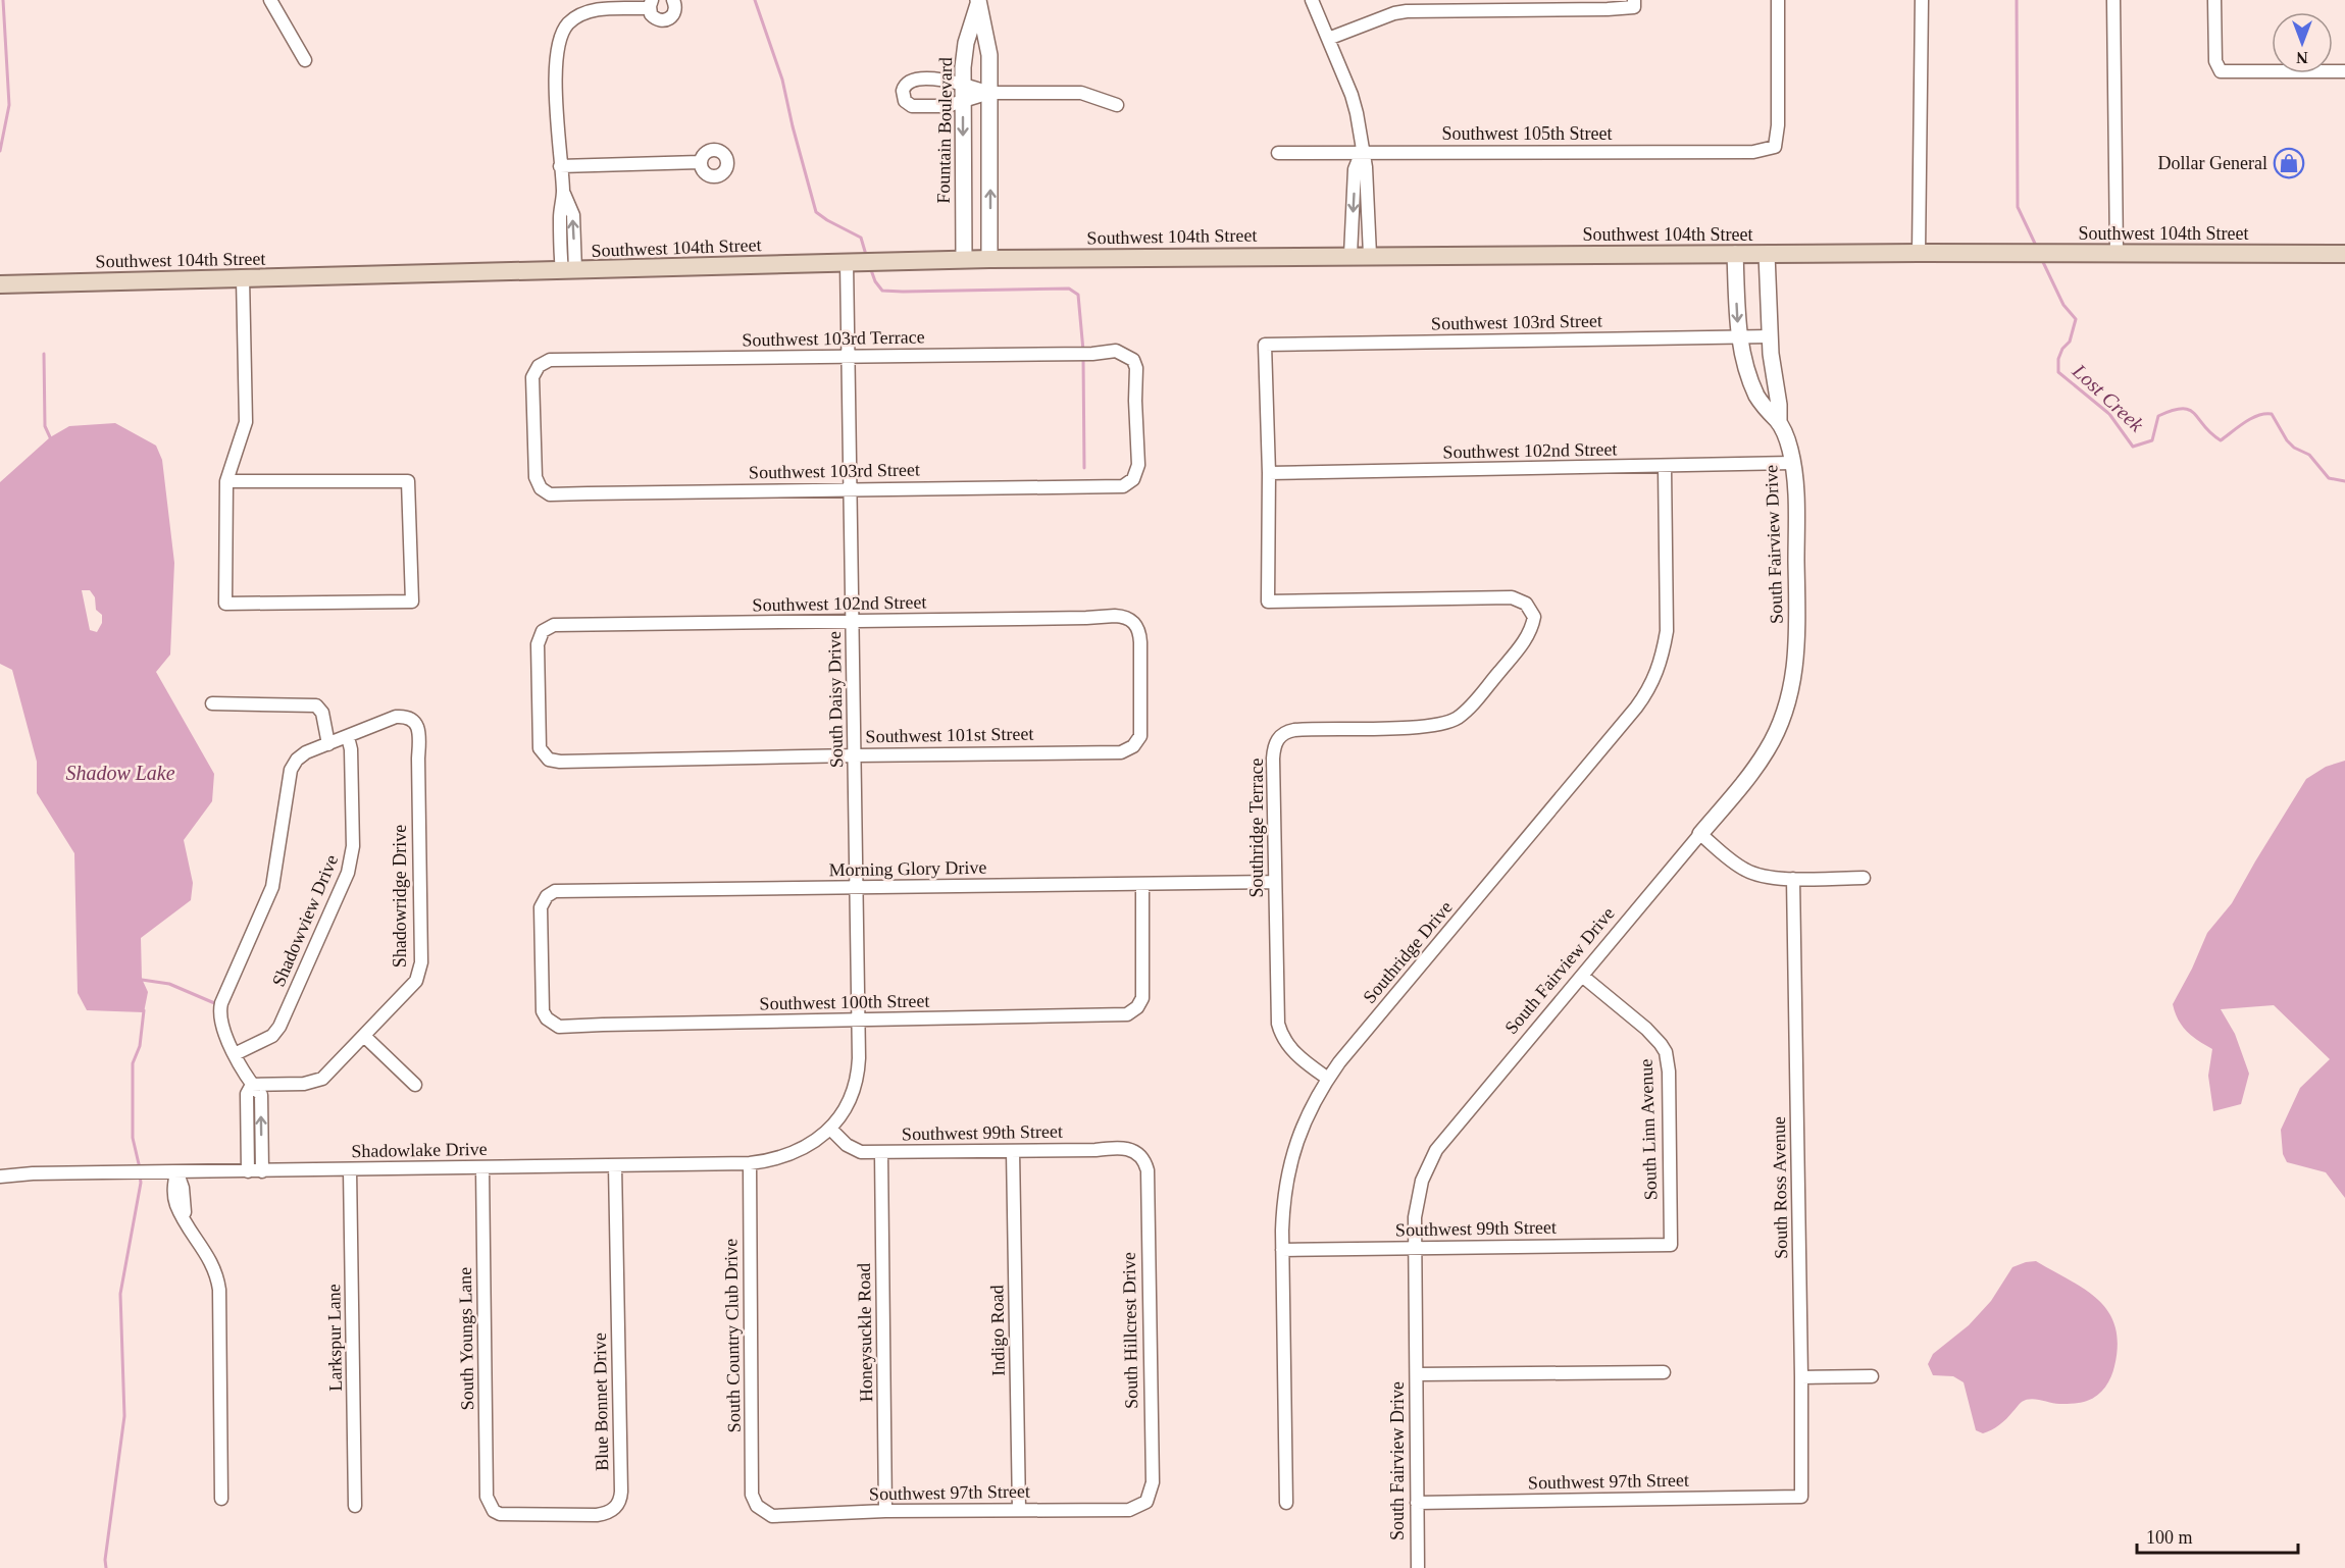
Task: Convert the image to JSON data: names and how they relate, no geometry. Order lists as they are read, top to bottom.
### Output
{
  "streets": {
    "main road": ["Southwest 104th Street"],
    "street": [
      "Fountain Boulevard",
      "Southwest 105th Street",
      "Southwest 103rd Street",
      "Southwest 103rd Terrace",
      "Southwest 102nd Street",
      "South Fairview Drive",
      "South Daisy Drive",
      "Southwest 101st Street",
      "Southridge Terrace",
      "Morning Glory Drive",
      "Shadowridge Drive",
      "Shadowview Drive",
      "Southridge Drive",
      "Southwest 100th Street",
      "South Linn Avenue",
      "Southwest 99th Street",
      "Shadowlake Drive",
      "South Ross Avenue",
      "Indigo Road",
      "South Hillcrest Drive",
      "Honeysuckle Road",
      "South Country Club Drive",
      "Larkspur Lane",
      "South Youngs Lane",
      "Blue Bonnet Drive",
      "Southwest 97th Street"
    ]
  },
  "crossings": [
    ["Fountain Boulevard", "Southwest 104th Street"],
    ["Southwest 104th Street", "South Fairview Drive"],
    ["Southwest 104th Street", "South Daisy Drive"],
    ["Southwest 103rd Street", "Southwest 103rd Terrace"],
    ["Southwest 103rd Street", "Southwest 102nd Street"],
    ["Southwest 103rd Street", "South Fairview Drive"],
    ["Southwest 103rd Street", "South Daisy Drive"],
    ["Southwest 103rd Street", "Southridge Terrace"],
    ["Southwest 103rd Terrace", "South Daisy Drive"],
    ["Southwest 102nd Street", "South Fairview Drive"],
    ["Southwest 102nd Street", "South Daisy Drive"],
    ["Southwest 102nd Street", "Southwest 101st Street"],
    ["Southwest 102nd Street", "Southridge Terrace"],
    ["Southwest 102nd Street", "Southridge Drive"],
    ["South Fairview Drive", "South Linn Avenue"],
    ["South Fairview Drive", "Southwest 99th Street"],
    ["South Fairview Drive", "Southwest 97th Street"],
    ["South Daisy Drive", "Southwest 101st Street"],
    ["South Daisy Drive", "Morning Glory Drive"],
    ["South Daisy Drive", "Southwest 100th Street"],
    ["South Daisy Drive", "Southwest 99th Street"],
    ["South Daisy Drive", "Shadowlake Drive"],
    ["Southridge Terrace", "Morning Glory Drive"],
    ["Southridge Terrace", "Southridge Drive"],
    ["Morning Glory Drive", "Southwest 100th Street"],
    ["Shadowridge Drive", "Shadowview Drive"],
    ["Southridge Drive", "Southwest 99th Street"],
    ["South Linn Avenue", "Southwest 99th Street"],
    ["Southwest 99th Street", "Shadowlake Drive"],
    ["Southwest 99th Street", "Indigo Road"],
    ["Southwest 99th Street", "South Hillcrest Drive"],
    ["Southwest 99th Street", "Honeysuckle Road"],
    ["Shadowlake Drive", "South Country Club Drive"],
    ["Shadowlake Drive", "Larkspur Lane"],
    ["Shadowlake Drive", "South Youngs Lane"],
    ["Shadowlake Drive", "Blue Bonnet Drive"],
    ["South Ross Avenue", "Southwest 97th Street"],
    ["Indigo Road", "Southwest 97th Street"],
    ["South Hillcrest Drive", "Southwest 97th Street"],
    ["Honeysuckle Road", "Southwest 97th Street"],
    ["South Country Club Drive", "Southwest 97th Street"],
    ["South Youngs Lane", "Blue Bonnet Drive"]
  ],
  "water": ["Lost Creek", "Shadow Lake"],
  "places": {
    "shop": ["Dollar General"]
  },
  "scale_bar": "100 m",
  "north": "bottom"
}
